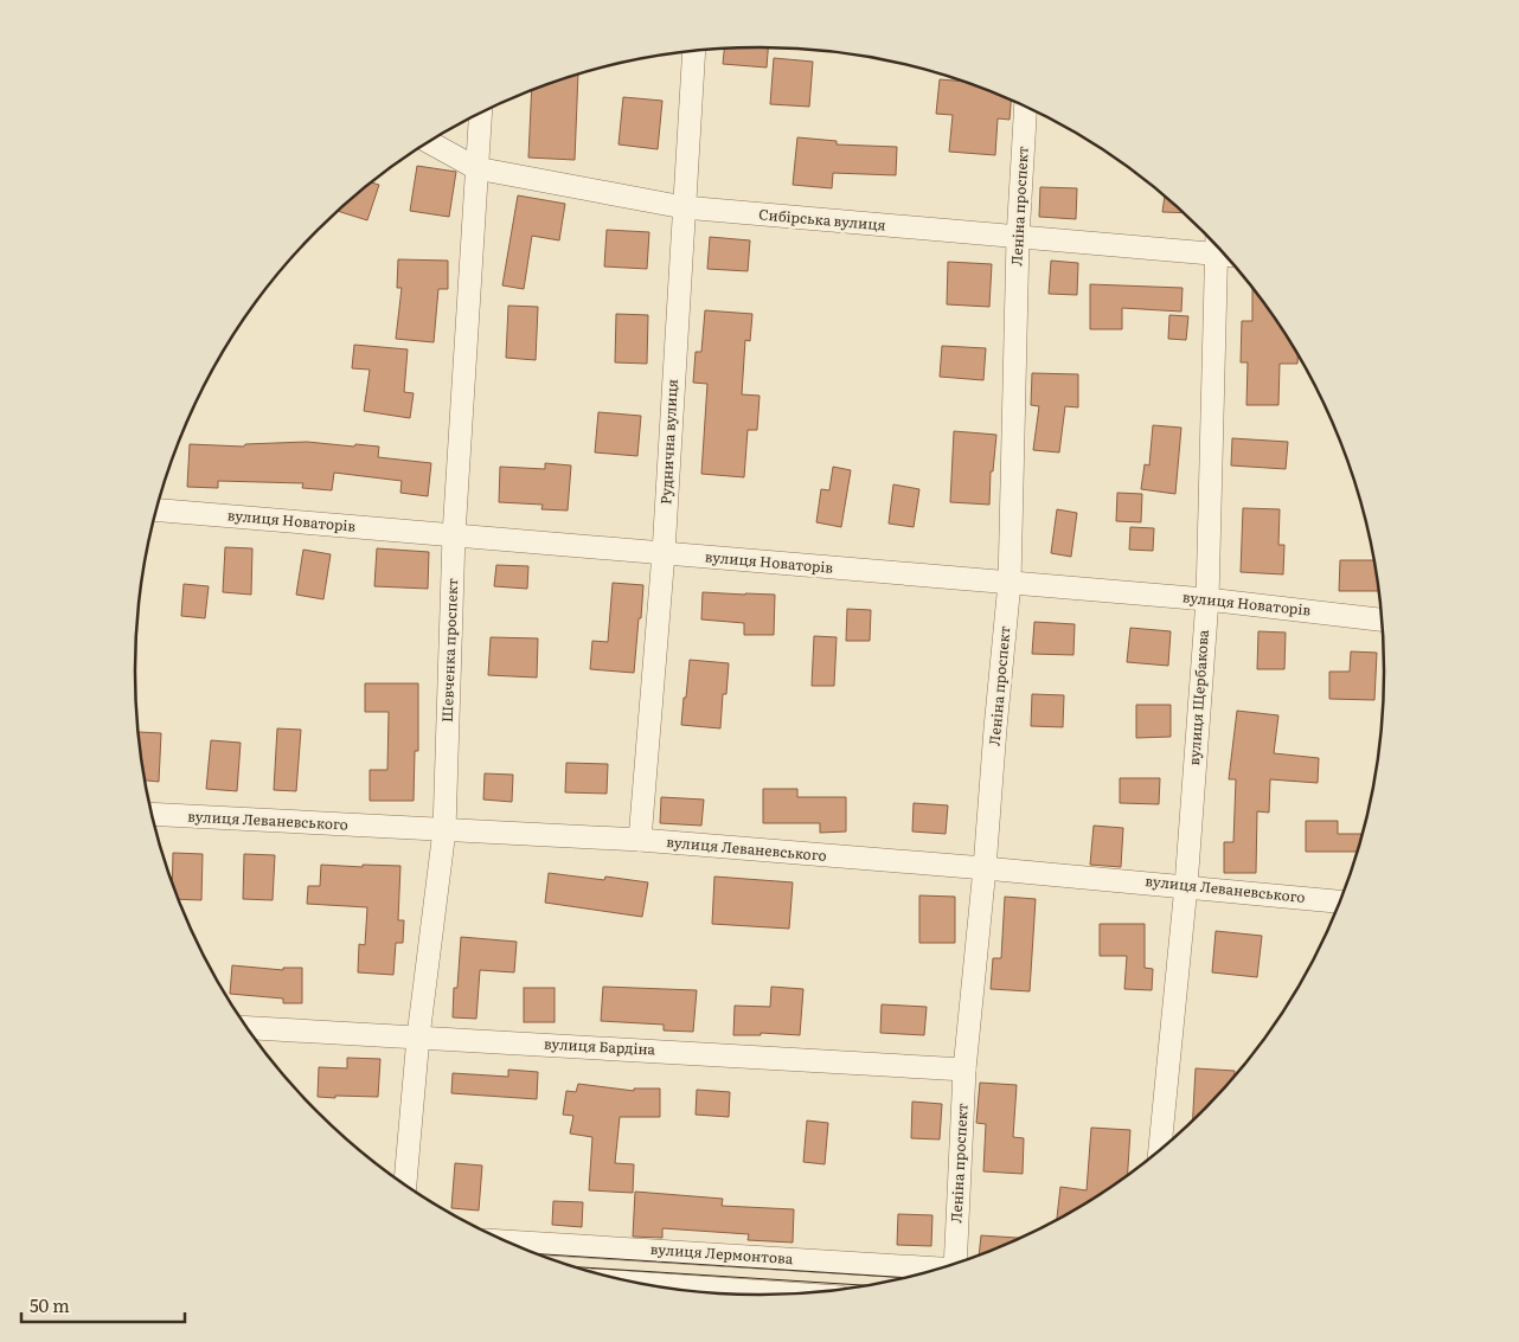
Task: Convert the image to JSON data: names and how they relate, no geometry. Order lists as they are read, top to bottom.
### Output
{
  "streets": {
    "street": [
      "Леніна проспект",
      "Сибірська вулиця",
      "Руднична вулиця",
      "вулиця Новаторів",
      "Шевченка проспект",
      "вулиця Щербакова",
      "вулиця Леваневського",
      "вулиця Бардіна",
      "вулиця Лермонтова"
    ]
  },
  "crossings": [
    ["Леніна проспект", "Сибірська вулиця"],
    ["Леніна проспект", "вулиця Новаторів"],
    ["Леніна проспект", "вулиця Леваневського"],
    ["Леніна проспект", "вулиця Бардіна"],
    ["Сибірська вулиця", "Руднична вулиця"],
    ["Сибірська вулиця", "Шевченка проспект"],
    ["Руднична вулиця", "вулиця Новаторів"],
    ["Руднична вулиця", "вулиця Леваневського"],
    ["вулиця Новаторів", "Шевченка проспект"],
    ["вулиця Новаторів", "вулиця Щербакова"],
    ["Шевченка проспект", "вулиця Леваневського"],
    ["Шевченка проспект", "вулиця Бардіна"],
    ["вулиця Щербакова", "вулиця Леваневського"]
  ],
  "scale_bar": "50 m"
}
